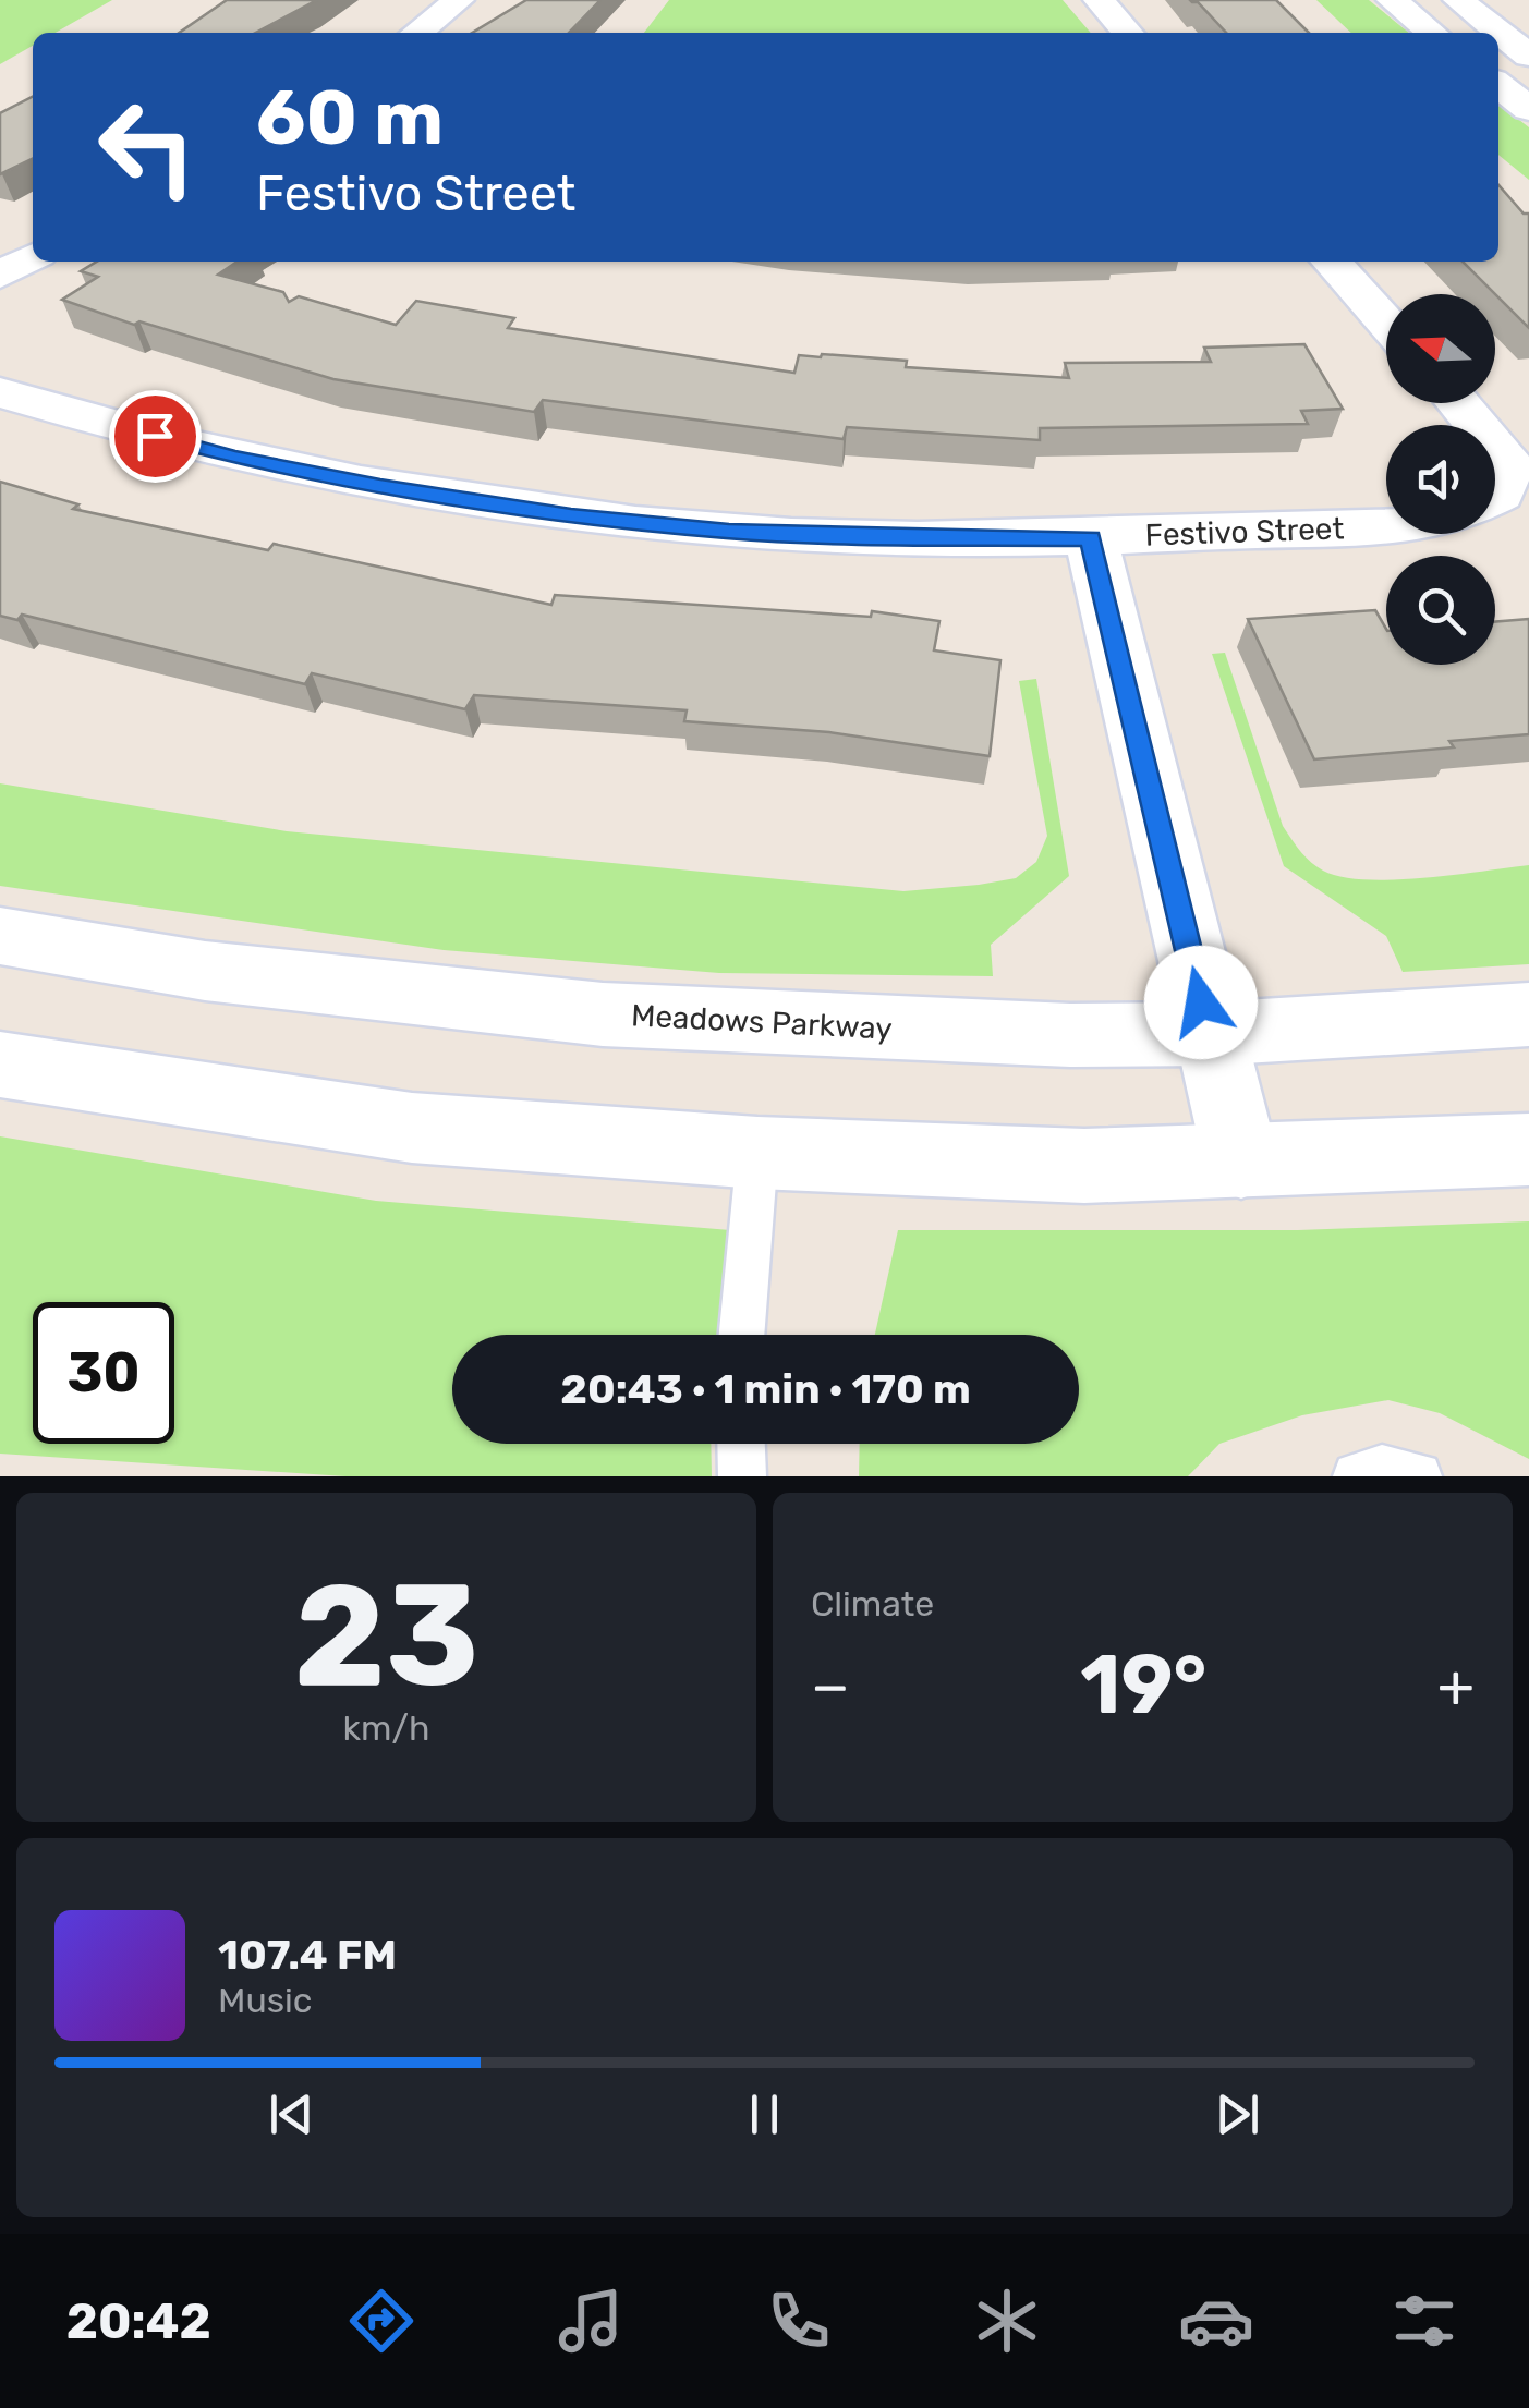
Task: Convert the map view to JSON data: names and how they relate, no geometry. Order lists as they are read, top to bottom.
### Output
{
  "streets": {
    "street": ["Festivo Street", "Meadows Parkway"]
  },
  "north": "left",
  "page": {
    "turn": ["60 m", "Festivo Street"],
    "limit": "30",
    "trip": "20:43 · 1 min · 170 m",
    "tile": [
      ["23", "km/h"],
      "Climate"
    ],
    "heat": ["−", "19°", "+"],
    "song": ["107.4 FM", "Music"],
    "tabs": "20:42"
  }
}
